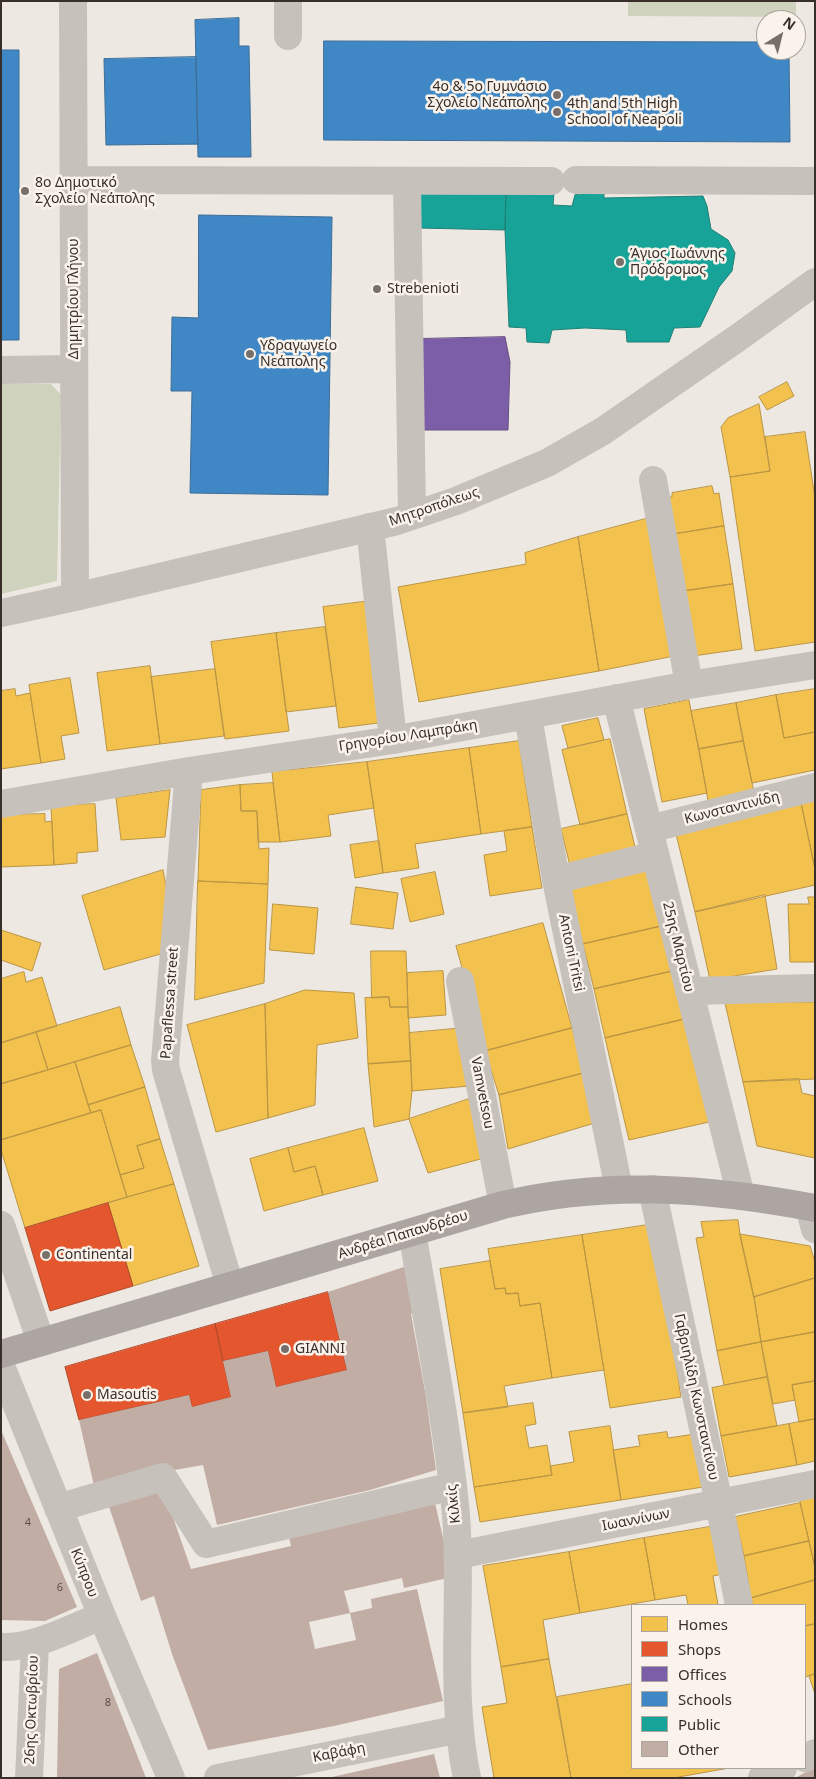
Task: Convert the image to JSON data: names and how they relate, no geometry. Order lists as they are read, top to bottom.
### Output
{
  "streets": {
    "main road": ["Ανδρέα Παπανδρέου"],
    "street": [
      "Δημητρίου Γλήνου",
      "Μητροπόλεως",
      "Γρηγορίου Λαμπράκη",
      "Κωνσταντινίδη",
      "25ης Μαρτίου",
      "Antoni Tritsi",
      "Papaflessa street",
      "Vamvetsou",
      "Γαβριηλίδη Κωνσταντίνου",
      "Κιλκίς",
      "Ιωαννίνων",
      "Κύπρου",
      "26ης Οκτωβρίου",
      "Καβάφη"
    ]
  },
  "crossings": [
    ["Δημητρίου Γλήνου", "Μητροπόλεως"],
    ["Γρηγορίου Λαμπράκη", "25ης Μαρτίου"],
    ["Γρηγορίου Λαμπράκη", "Antoni Tritsi"],
    ["Γρηγορίου Λαμπράκη", "Papaflessa street"],
    ["Κωνσταντινίδη", "25ης Μαρτίου"],
    ["Κωνσταντινίδη", "Antoni Tritsi"],
    ["25ης Μαρτίου", "Ανδρέα Παπανδρέου"],
    ["Antoni Tritsi", "Ανδρέα Παπανδρέου"],
    ["Papaflessa street", "Ανδρέα Παπανδρέου"],
    ["Vamvetsou", "Ανδρέα Παπανδρέου"],
    ["Ανδρέα Παπανδρέου", "Γαβριηλίδη Κωνσταντίνου"],
    ["Ανδρέα Παπανδρέου", "Κιλκίς"],
    ["Γαβριηλίδη Κωνσταντίνου", "Ιωαννίνων"],
    ["Κιλκίς", "Ιωαννίνων"],
    ["Κιλκίς", "Καβάφη"]
  ],
  "places": [
    "4ο & 5ο Γυμνάσιο Σχολείο Νεάπολης",
    "4th and 5th High School of Neapoli",
    "8ο Δημοτικό Σχολείο Νεάπολης",
    "Άγιος Ιωάννης Πρόδρομος",
    "Strebenioti",
    "Υδραγωγείο Νεάπολης",
    "Continental",
    "GIANNI",
    "Masoutis"
  ],
  "house_numbers": ["4", "6", "8"],
  "legend": [
    "Homes",
    "Shops",
    "Offices",
    "Schools",
    "Public",
    "Other"
  ],
  "north": "top right"
}
